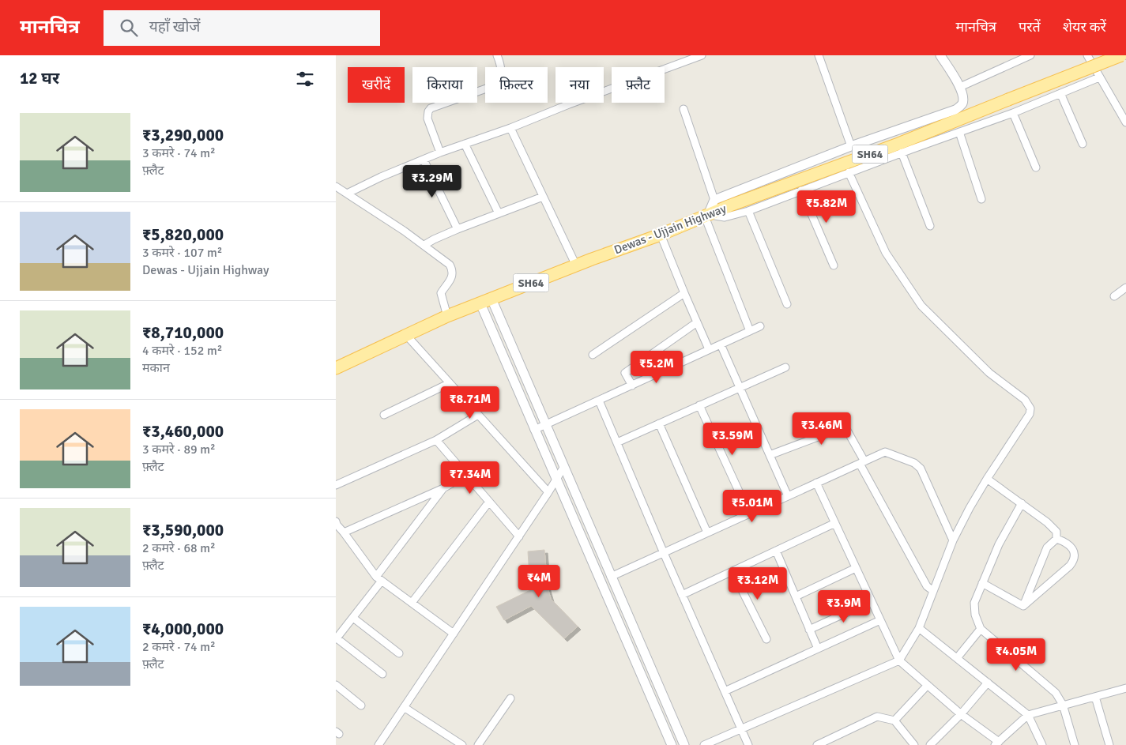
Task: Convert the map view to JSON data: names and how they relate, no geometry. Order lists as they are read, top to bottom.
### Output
{
  "streets": {
    "main road": ["SH64", "Dewas - Ujjain Highway"]
  },
  "page": {
    "header": "मानचित्र",
    "search": "यहाँ खोजें",
    "nav": ["मानचित्र", "परतें", "शेयर करें"],
    "heading": "12 घर",
    "chip": [
      "खरीदें",
      "किराया",
      "फ़िल्टर",
      "नया",
      "फ़्लैट"
    ],
    "list": [
      {
        "name": "₹3,290,000",
        "note": "3 कमरे · 74 m² · फ़्लैट"
      },
      {
        "name": "₹5,820,000",
        "note": "3 कमरे · 107 m² · Dewas - Ujjain Highway"
      },
      {
        "name": "₹8,710,000",
        "note": "4 कमरे · 152 m² · मकान"
      },
      {
        "name": "₹3,460,000",
        "note": "3 कमरे · 89 m² · फ़्लैट"
      },
      {
        "name": "₹3,590,000",
        "note": "2 कमरे · 68 m² · फ़्लैट"
      },
      {
        "name": "₹4,000,000",
        "note": "2 कमरे · 74 m² · फ़्लैट"
      }
    ],
    "price": [
      "₹3.29M",
      "₹5.82M",
      "₹5.2M",
      "₹8.71M",
      "₹3.46M",
      "₹3.59M",
      "₹7.34M",
      "₹5.01M",
      "₹4M",
      "₹3.12M",
      "₹3.9M",
      "₹4.05M"
    ]
  }
}
